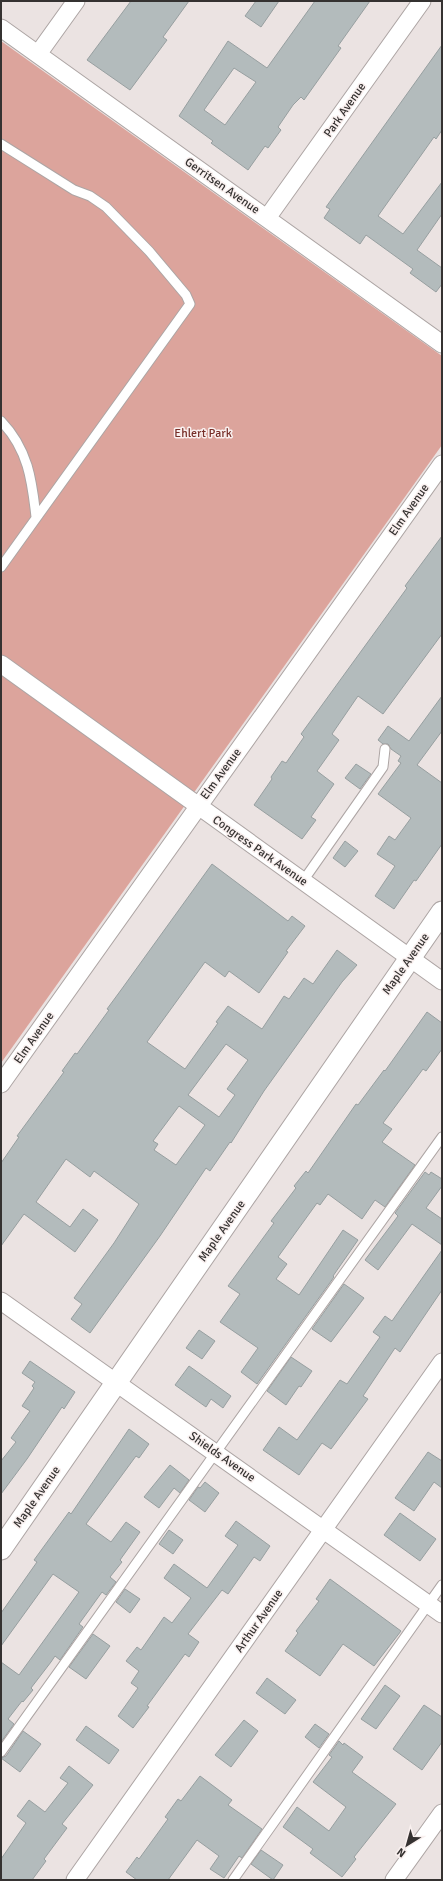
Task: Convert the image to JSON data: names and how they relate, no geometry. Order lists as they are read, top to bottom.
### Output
{
  "streets": {
    "street": [
      "Park Avenue",
      "Gerritsen Avenue",
      "Elm Avenue",
      "Congress Park Avenue",
      "Maple Avenue",
      "Shields Avenue",
      "Arthur Avenue"
    ]
  },
  "crossings": [
    ["Park Avenue", "Gerritsen Avenue"],
    ["Elm Avenue", "Congress Park Avenue"],
    ["Congress Park Avenue", "Maple Avenue"],
    ["Maple Avenue", "Shields Avenue"],
    ["Shields Avenue", "Arthur Avenue"]
  ],
  "parks": ["Ehlert Park"],
  "north": "bottom left"
}
